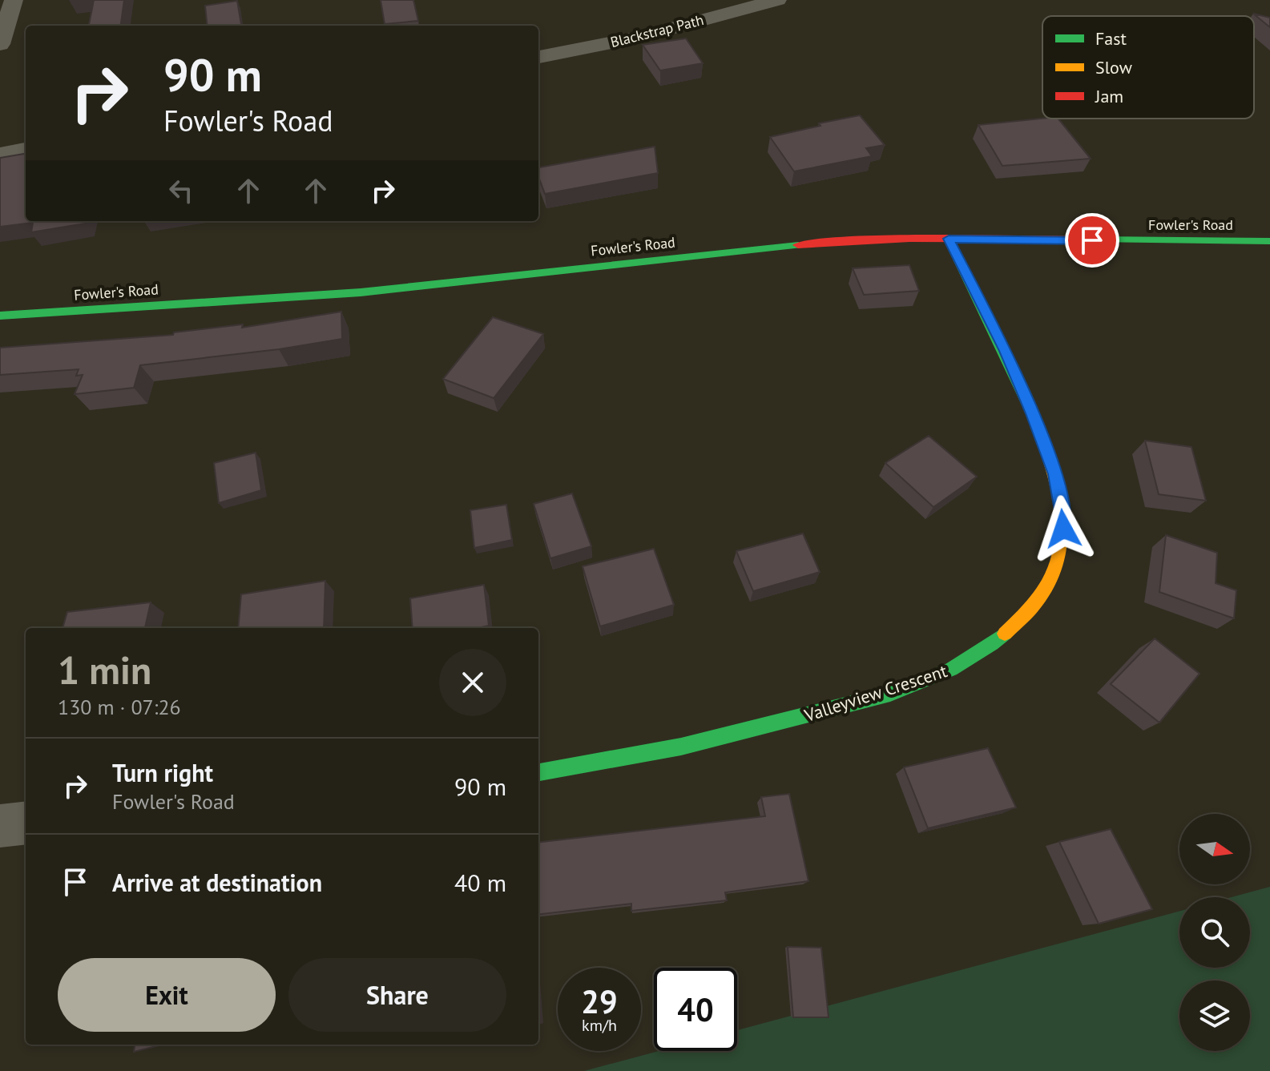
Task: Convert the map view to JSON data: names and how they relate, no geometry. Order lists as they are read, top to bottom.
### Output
{
  "streets": {
    "street": ["Blackstrap Path", "Fowler's Road", "Valleyview Crescent"]
  },
  "crossings": [
    ["Fowler's Road", "Valleyview Crescent"]
  ],
  "legend": ["Fast", "Slow", "Jam"],
  "north": "right",
  "page": {
    "turn": ["90 m", "Fowler's Road"],
    "heading": ["1 min", "130 m · 07:26"],
    "list": [
      {
        "name": "Turn right",
        "note": "Fowler's Road",
        "value": "90 m"
      },
      {
        "name": "Arrive at destination",
        "value": "40 m"
      }
    ],
    "buttons": ["Exit", "Share"],
    "speed": "29 km/h",
    "limit": "40"
  }
}
